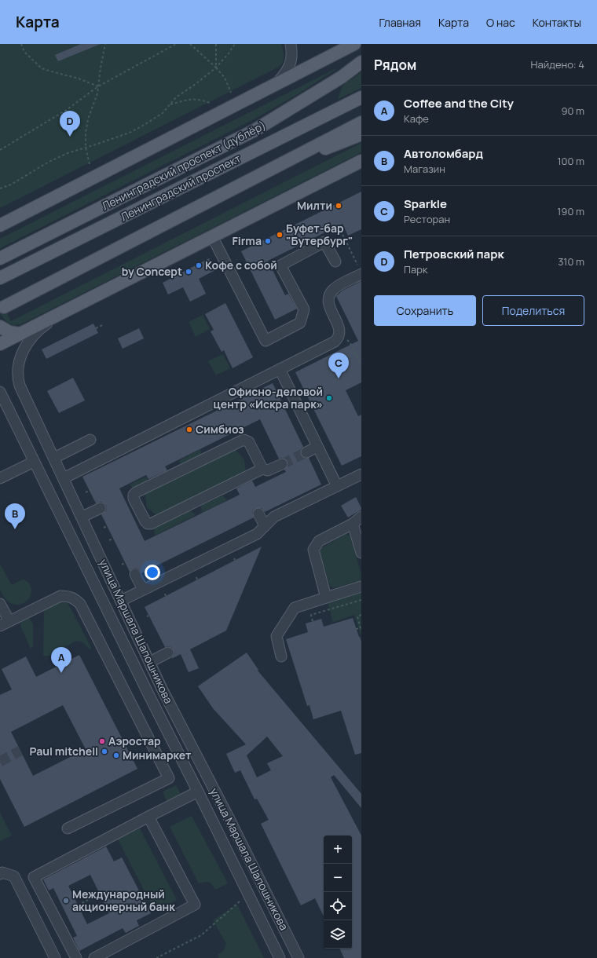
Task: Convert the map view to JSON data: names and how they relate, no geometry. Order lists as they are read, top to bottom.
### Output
{
  "streets": {
    "main road": ["Ленинградский проспект (дублёр)", "Ленинградский проспект"],
    "street": ["улица Маршала Шапошникова"]
  },
  "places": [
    "Милти",
    "Буфет-бар \"Бутербург\"",
    "Firma",
    "Кофе с собой",
    "by Concept",
    "Офисно-деловой центр «Искра парк»",
    "Симбиоз",
    "Аэростар",
    "Paul mitchell",
    "Минимаркет",
    "Международный акционерный банк"
  ],
  "page": {
    "header": "Карта",
    "nav": [
      "Главная",
      "Карта",
      "О нас",
      "Контакты"
    ],
    "heading": ["Рядом", "Найдено: 4"],
    "list": [
      {
        "mark": "A",
        "name": "Coffee and the City",
        "note": "Кафе",
        "value": "90 m"
      },
      {
        "mark": "B",
        "name": "Автоломбард",
        "note": "Магазин",
        "value": "100 m"
      },
      {
        "mark": "C",
        "name": "Sparkle",
        "note": "Ресторан",
        "value": "190 m"
      },
      {
        "mark": "D",
        "name": "Петровский парк",
        "note": "Парк",
        "value": "310 m"
      }
    ],
    "pins": [
      "D",
      "C",
      "B",
      "A"
    ],
    "buttons": ["Сохранить", "Поделиться"],
    "map_buttons": ["+", "−"]
  }
}
